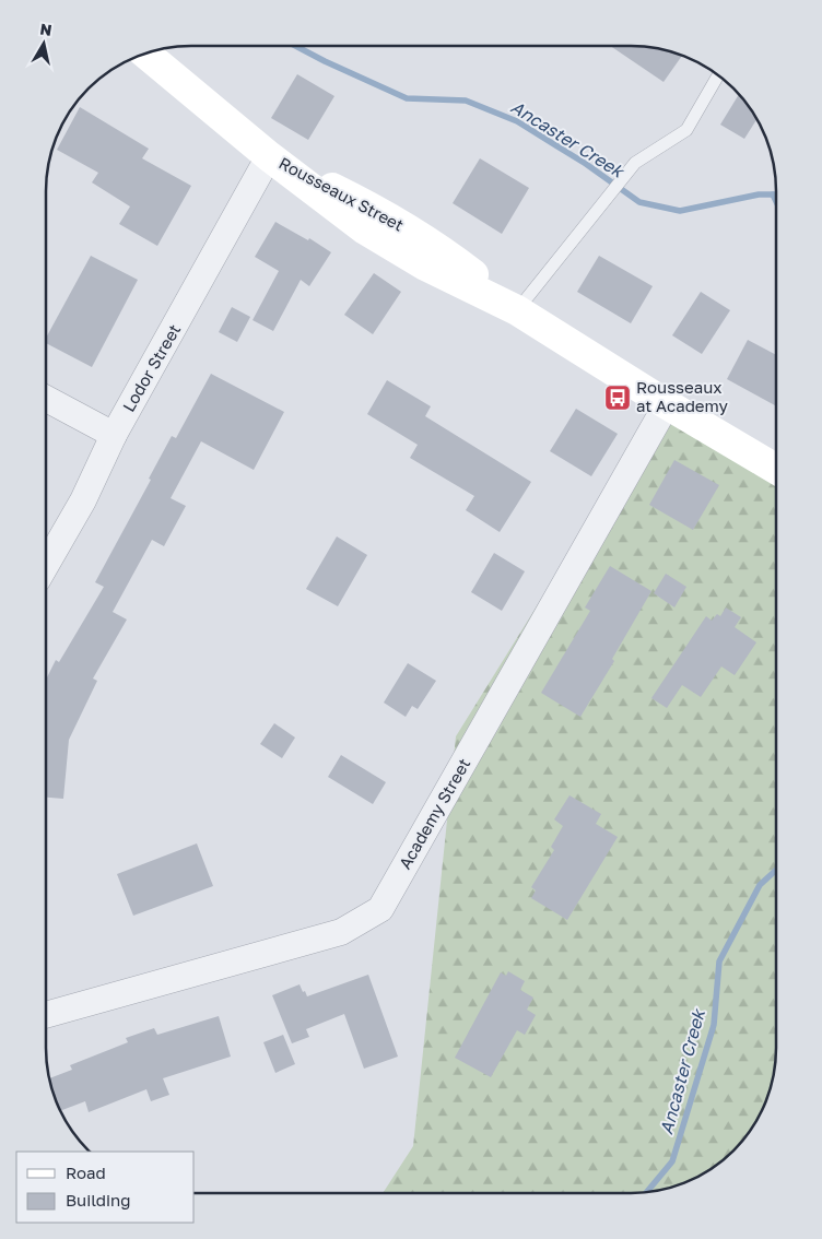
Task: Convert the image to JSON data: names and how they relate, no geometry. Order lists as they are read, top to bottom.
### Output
{
  "streets": {
    "main road": ["Rousseaux Street"],
    "street": ["Lodor Street", "Academy Street"]
  },
  "crossings": [
    ["Rousseaux Street", "Lodor Street"],
    ["Rousseaux Street", "Academy Street"]
  ],
  "water": ["Ancaster Creek"],
  "places": {
    "bus stop": ["Rousseaux at Academy"]
  },
  "legend": ["Road", "Building"],
  "north": "top"
}
